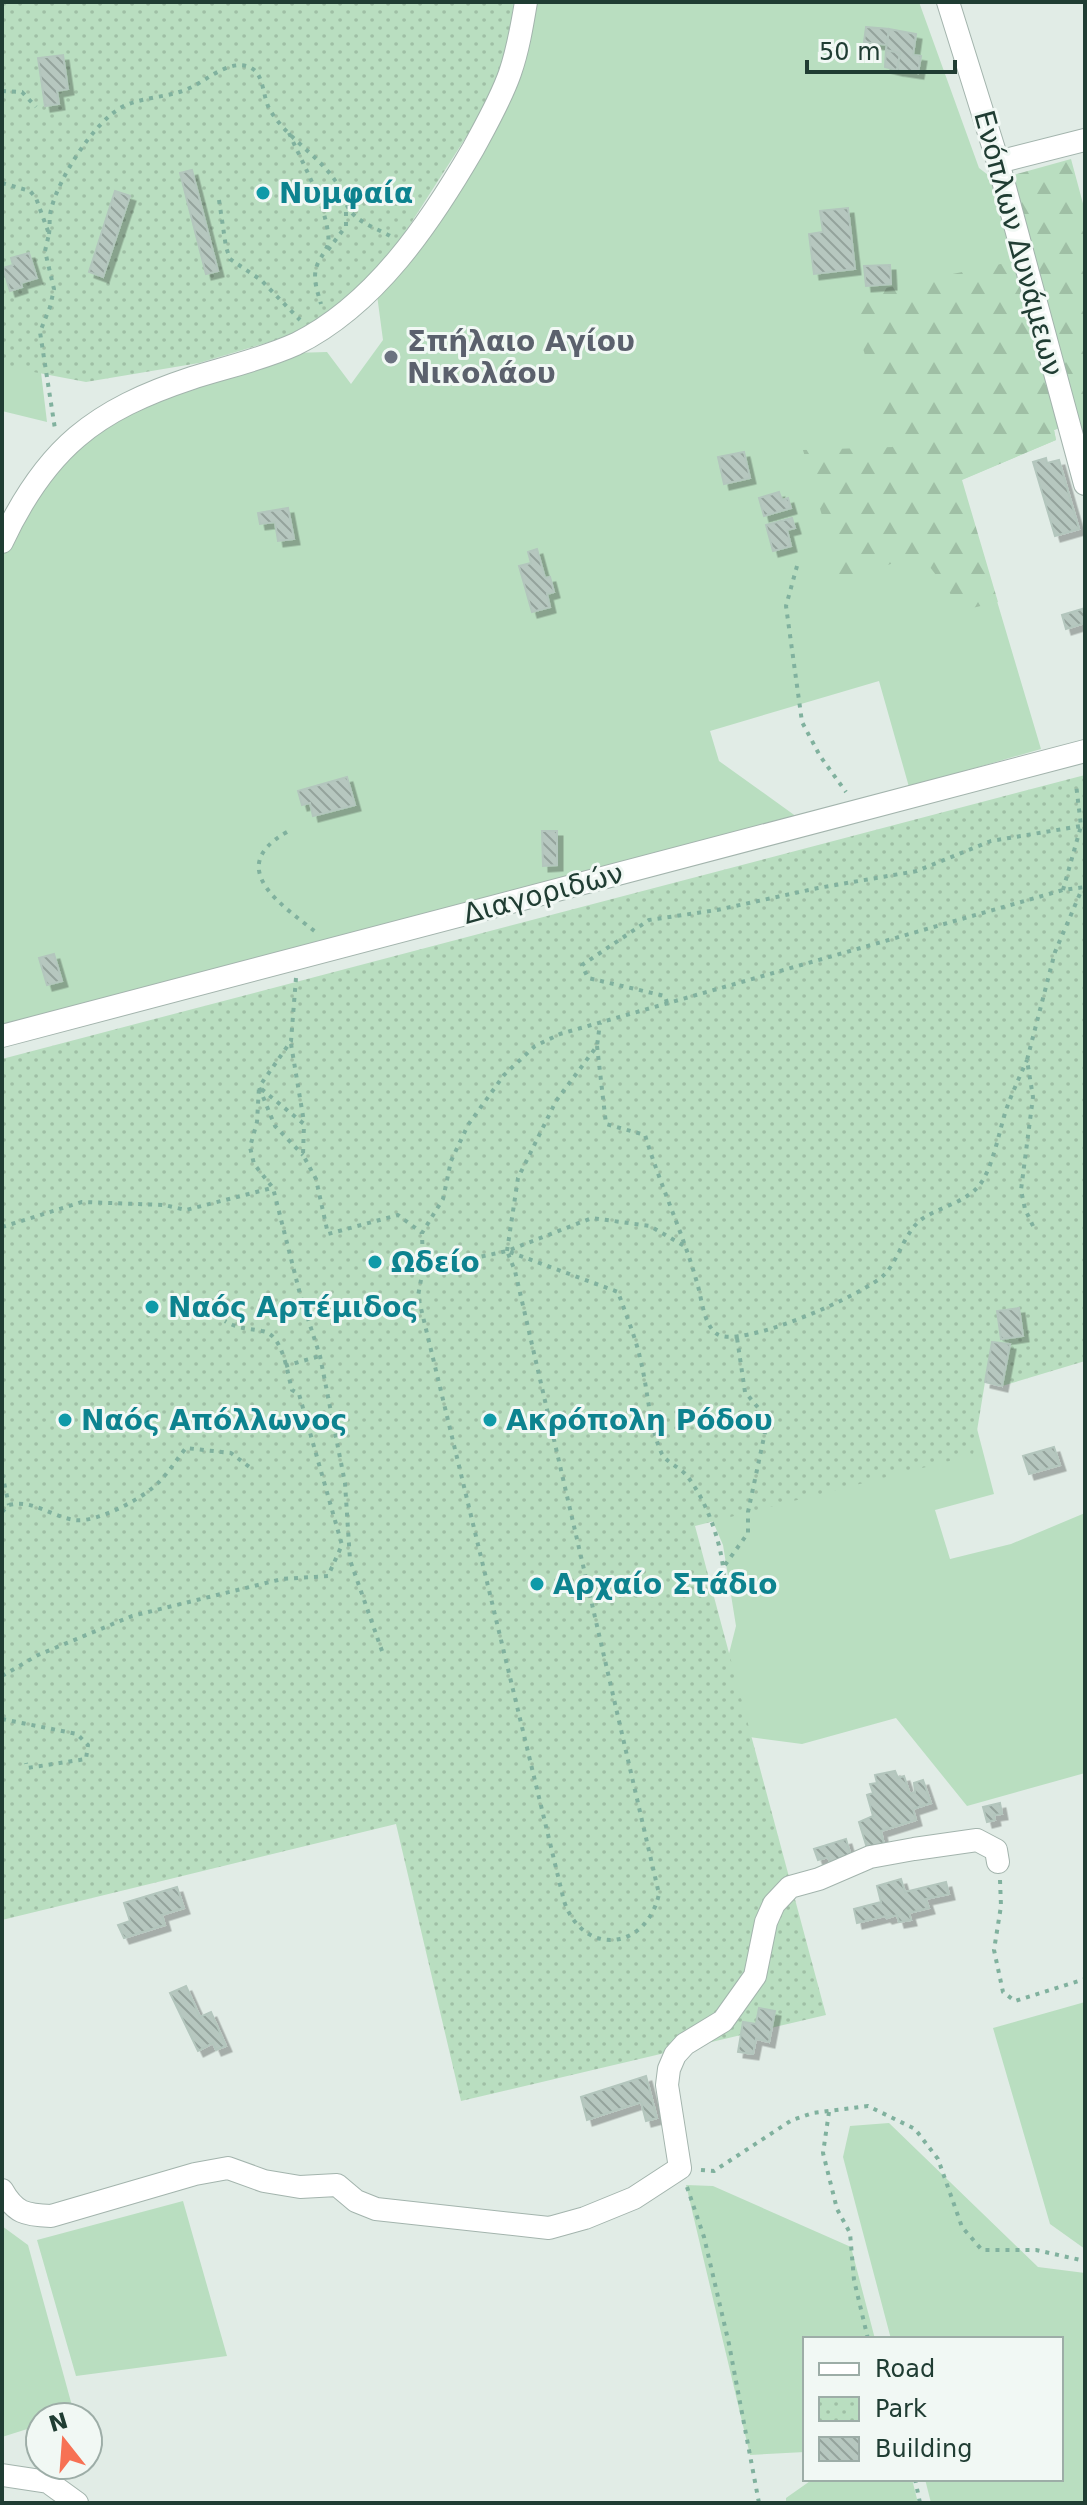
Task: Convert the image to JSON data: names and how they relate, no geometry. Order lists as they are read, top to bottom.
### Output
{
  "streets": {
    "street": ["Ενόπλων Δυνάμεων", "Διαγοριδών"]
  },
  "places": [
    "Νυμφαία",
    "Σπήλαιο Αγίου Νικολάου",
    "Ωδείο",
    "Ναός Αρτέμιδος",
    "Ναός Απόλλωνος",
    "Ακρόπολη Ρόδου",
    "Αρχαίο Στάδιο"
  ],
  "legend": ["Road", "Park", "Building"],
  "scale_bar": "50 m",
  "north": "top"
}
